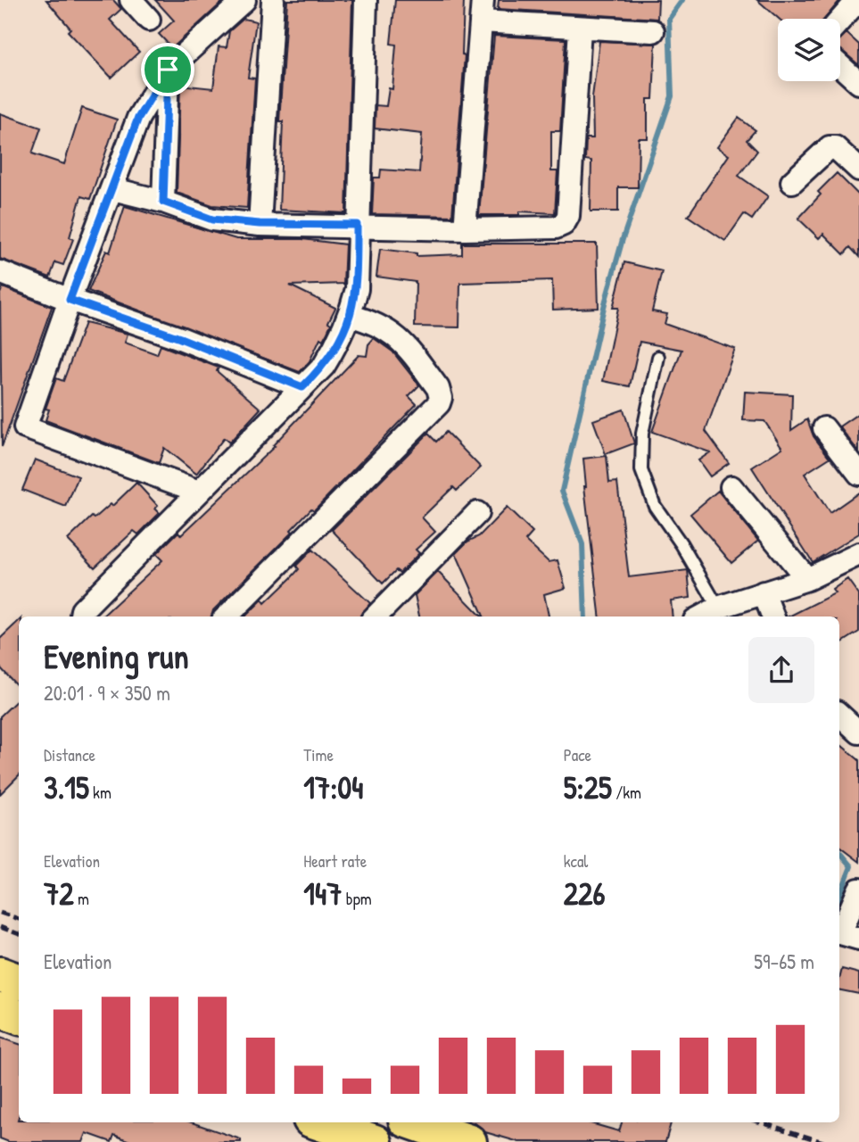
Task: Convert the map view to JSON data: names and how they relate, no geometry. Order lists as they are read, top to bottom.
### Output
{
  "page": {
    "heading": ["Evening run", "20:01 · 9 × 350 m"],
    "stats": [
      ["Distance", "3.15 km"],
      ["Time", "17:04"],
      ["Pace", "5:25 /km"],
      ["Elevation", "72 m"],
      ["Heart rate", "147 bpm"],
      ["kcal", "226"]
    ],
    "chart": ["Elevation", "59–65 m"]
  }
}
